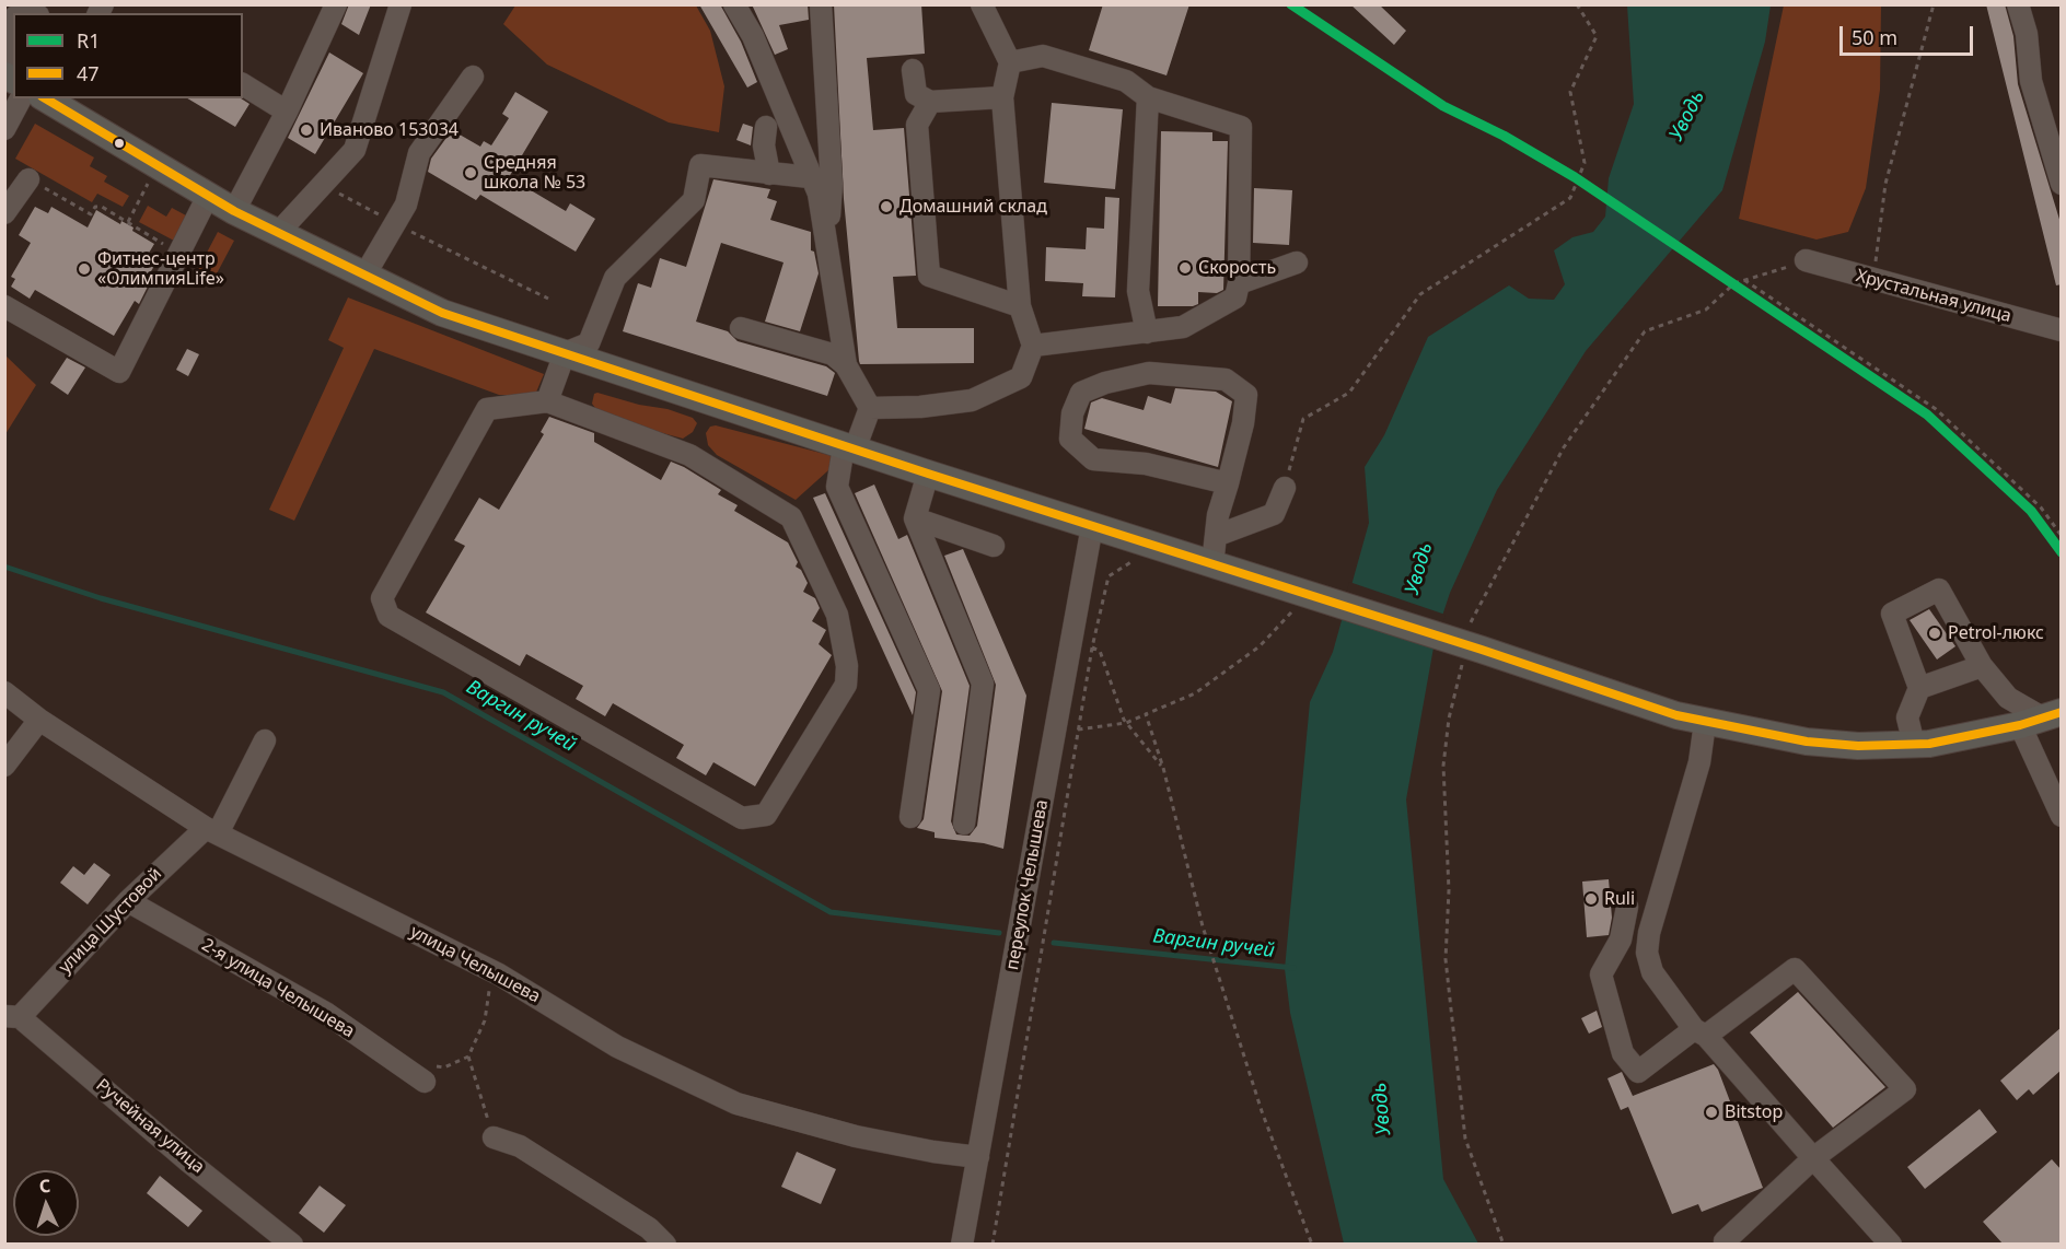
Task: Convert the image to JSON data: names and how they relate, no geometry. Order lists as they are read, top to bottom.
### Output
{
  "streets": {
    "street": [
      "Хрустальная улица",
      "переулок Челышева",
      "улица Шустовой",
      "улица Челышева",
      "2-я улица Челышева",
      "Ручейная улица"
    ]
  },
  "crossings": [
    ["переулок Челышева", "улица Челышева"],
    ["улица Шустовой", "улица Челышева"],
    ["улица Шустовой", "2-я улица Челышева"],
    ["улица Шустовой", "Ручейная улица"]
  ],
  "water": ["Уводь", "Варгин ручей"],
  "places": [
    "Иваново 153034",
    "Средняя школа № 53",
    "Домашний склад",
    "Скорость",
    "Фитнес-центр «ОлимпияLife»",
    "Petrol-люкс",
    "Ruli",
    "Bitstop"
  ],
  "lines": ["transit line R1", "transit line 47"],
  "legend": ["R1", "47"],
  "scale_bar": "50 m",
  "north": "top"
}
